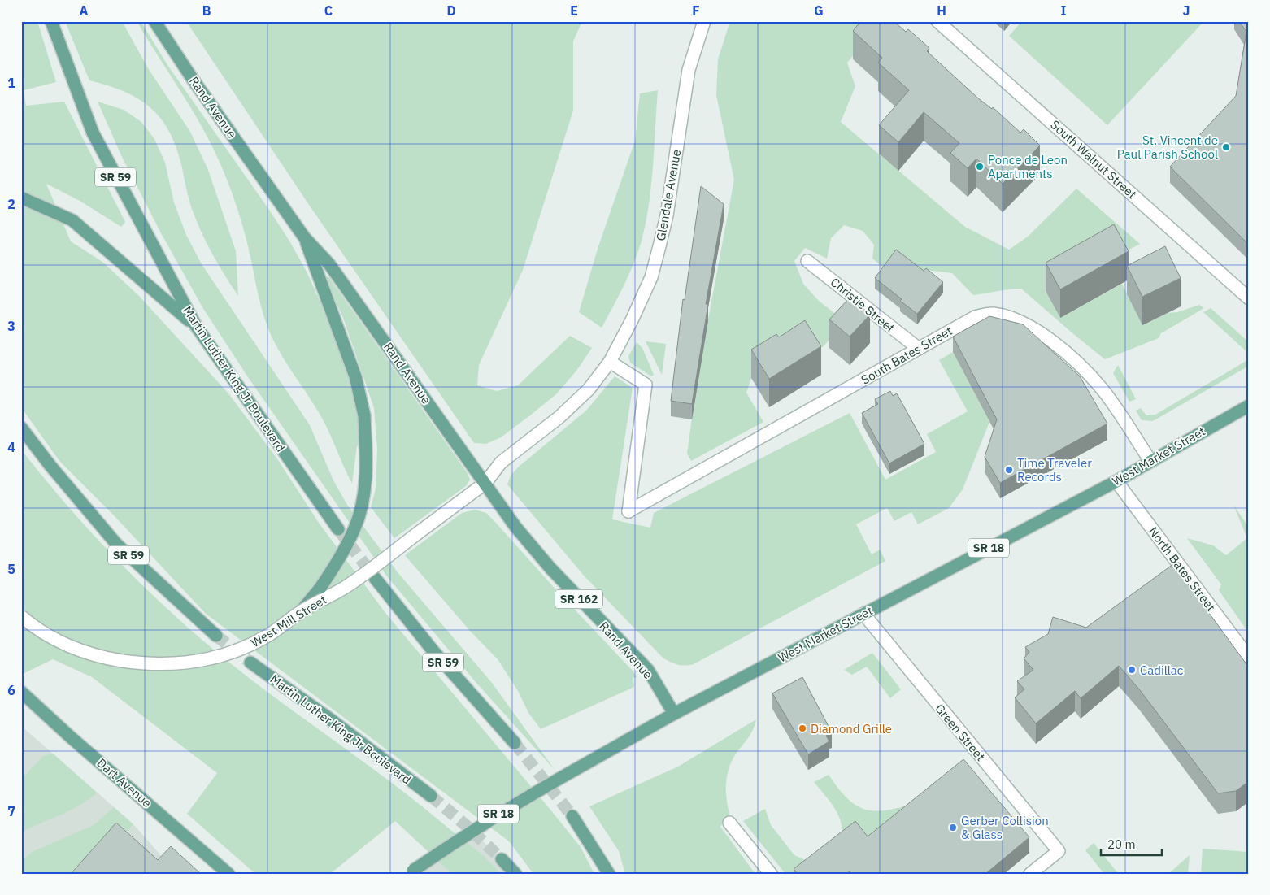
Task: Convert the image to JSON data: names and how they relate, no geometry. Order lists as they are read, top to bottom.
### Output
{
  "streets": {
    "main road": [
      "Rand Avenue",
      "SR 59",
      "Martin Luther King Jr Boulevard",
      "West Market Street",
      "SR 18",
      "SR 162",
      "Dart Avenue"
    ],
    "street": [
      "South Walnut Street",
      "Glendale Avenue",
      "Christie Street",
      "South Bates Street",
      "North Bates Street",
      "West Mill Street",
      "Green Street"
    ]
  },
  "crossings": [
    ["Rand Avenue", "Glendale Avenue"],
    ["Rand Avenue", "West Market Street"],
    ["Rand Avenue", "West Mill Street"],
    ["Glendale Avenue", "South Bates Street"],
    ["Glendale Avenue", "West Mill Street"],
    ["Christie Street", "South Bates Street"],
    ["South Bates Street", "West Market Street"],
    ["West Market Street", "North Bates Street"],
    ["West Market Street", "Green Street"]
  ],
  "places": [
    "St. Vincent de Paul Parish School",
    "Ponce de Leon Apartments",
    "Time Traveler Records",
    "Cadillac",
    "Diamond Grille",
    "Gerber Collision & Glass"
  ],
  "scale_bar": "20 m",
  "grid": {
    "columns": [
      "A",
      "B",
      "C",
      "D",
      "E",
      "F",
      "G",
      "H",
      "I",
      "J"
    ],
    "rows": [
      "1",
      "2",
      "3",
      "4",
      "5",
      "6",
      "7"
    ]
  }
}
